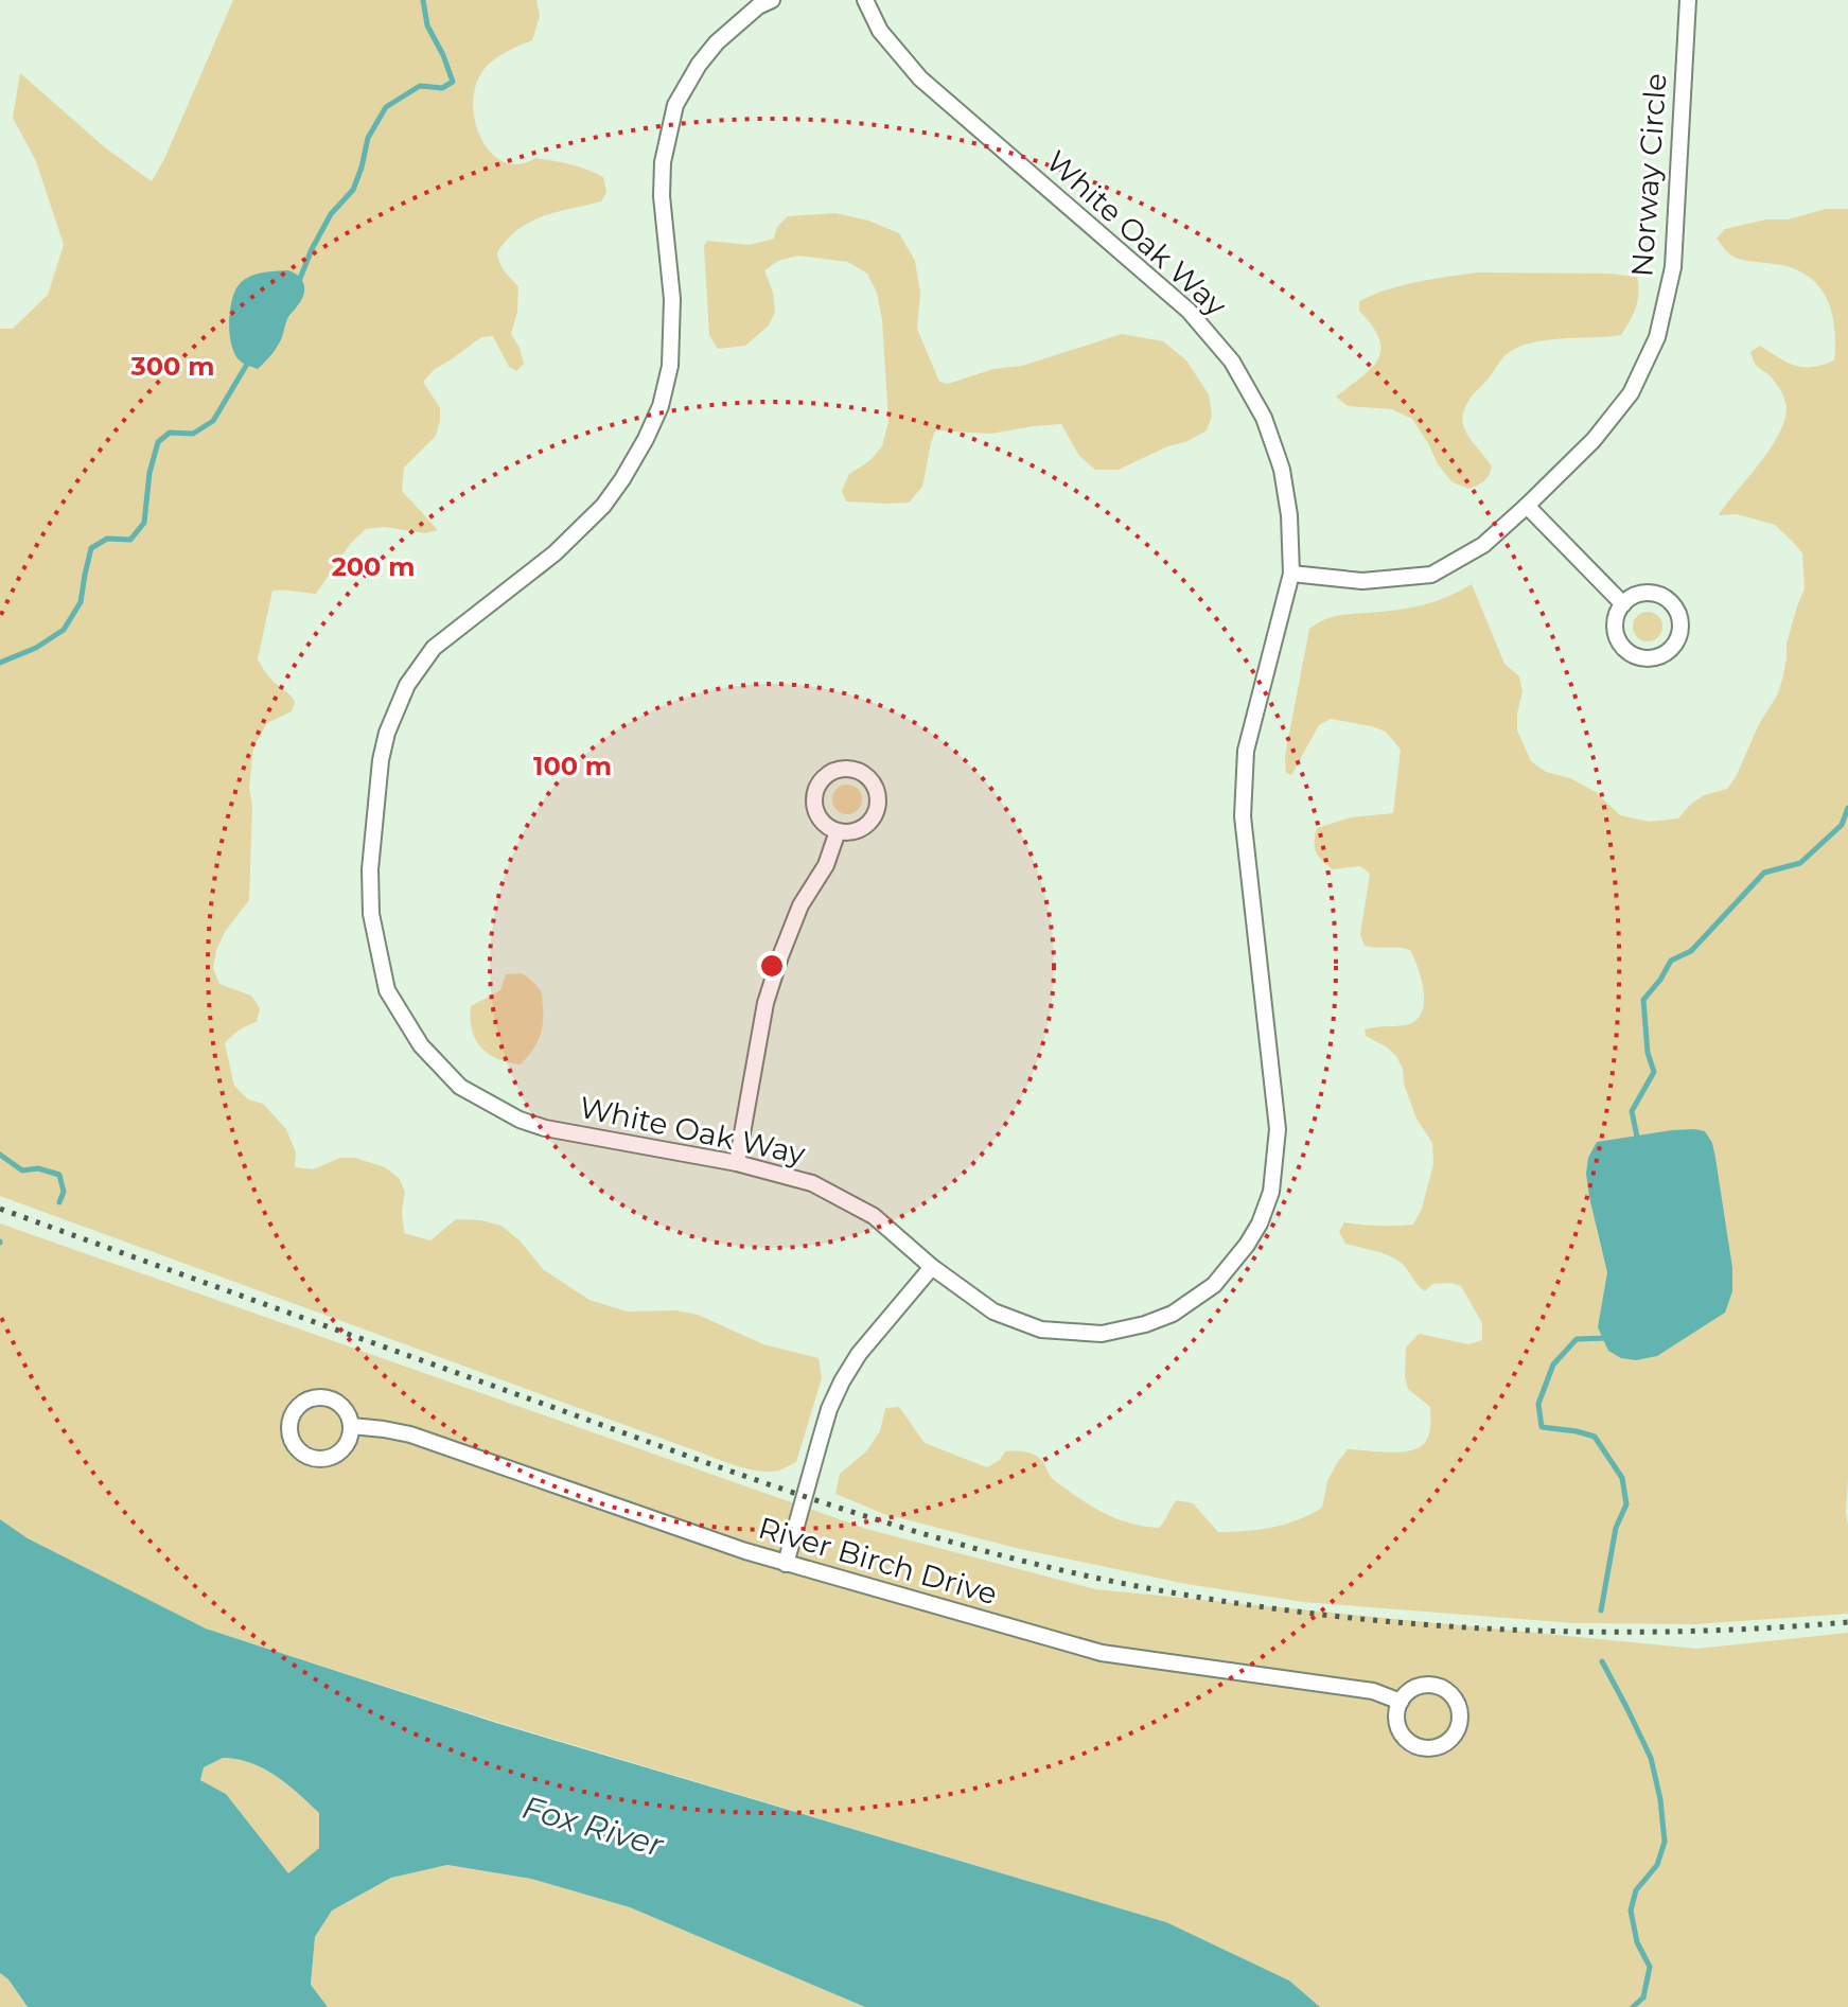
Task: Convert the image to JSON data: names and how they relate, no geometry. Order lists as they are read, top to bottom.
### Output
{
  "streets": {
    "street": ["Norway Circle", "White Oak Way", "River Birch Drive"]
  },
  "crossings": [
    ["Norway Circle", "White Oak Way"]
  ],
  "water": ["Fox River"],
  "rings": ["300 m", "200 m", "100 m"]
}
